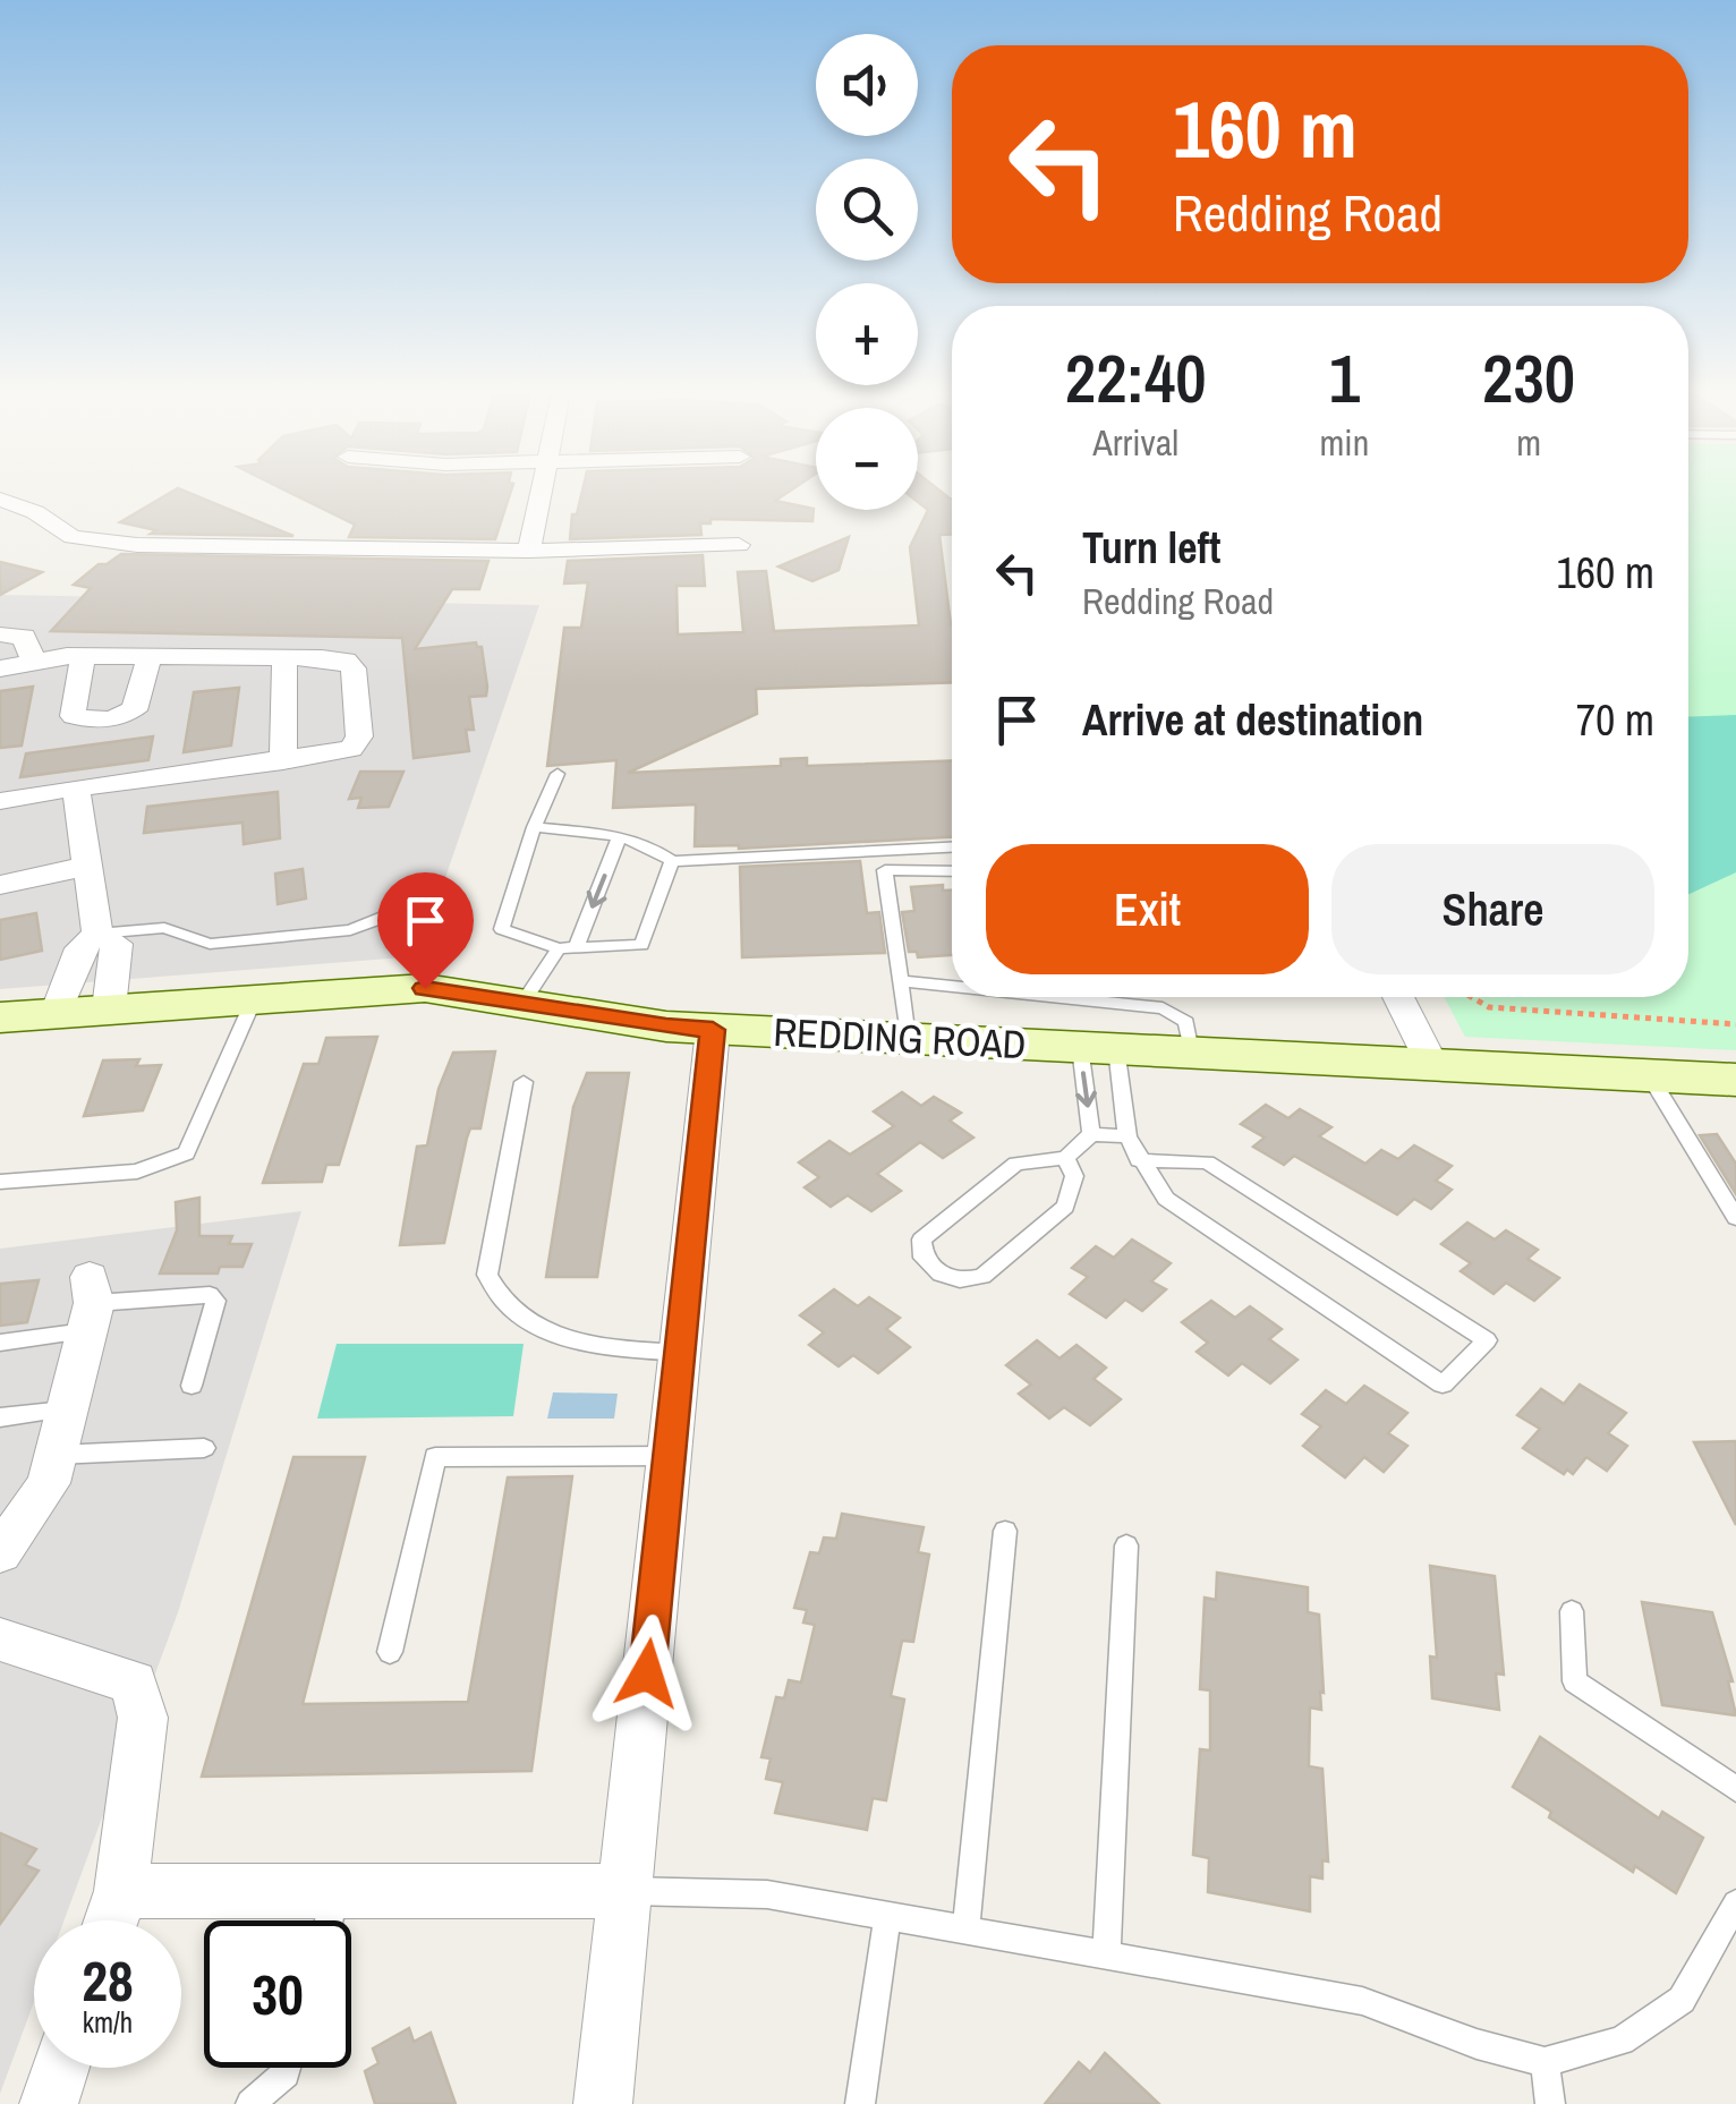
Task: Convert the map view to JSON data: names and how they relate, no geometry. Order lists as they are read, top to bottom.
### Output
{
  "streets": {
    "street": ["REDDING ROAD"]
  },
  "page": {
    "map_buttons": ["+", "−"],
    "turn": ["160 m", "Redding Road"],
    "eta": [
      "22:40",
      "Arrival",
      "1",
      "min",
      "230",
      "m"
    ],
    "list": [
      {
        "name": "Turn left",
        "note": "Redding Road",
        "value": "160 m"
      },
      {
        "name": "Arrive at destination",
        "value": "70 m"
      }
    ],
    "buttons": ["Exit", "Share"],
    "speed": "28 km/h",
    "limit": "30"
  }
}
